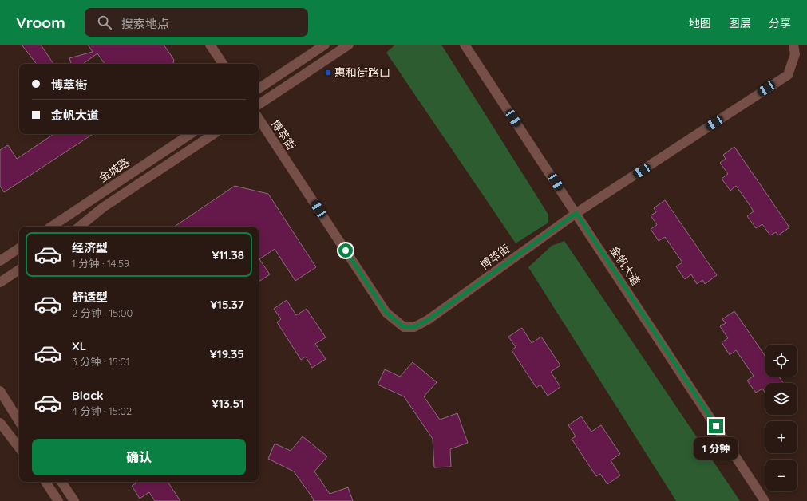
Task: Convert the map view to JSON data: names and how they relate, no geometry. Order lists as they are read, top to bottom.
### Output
{
  "streets": {
    "street": ["博萃街", "金城路", "金帆大道"]
  },
  "crossings": [
    ["博萃街", "金帆大道"]
  ],
  "places": {
    "transit": ["惠和街路口"]
  },
  "page": {
    "header": "Vroom",
    "search": "搜索地点",
    "nav": ["地图", "图层", "分享"],
    "banner": ["博萃街", "金帆大道"],
    "list": [
      {
        "name": "经济型",
        "note": "1 分钟 · 14:59",
        "value": "¥11.38"
      },
      {
        "name": "舒适型",
        "note": "2 分钟 · 15:00",
        "value": "¥15.37"
      },
      {
        "name": "XL",
        "note": "3 分钟 · 15:01",
        "value": "¥19.35"
      },
      {
        "name": "Black",
        "note": "4 分钟 · 15:02",
        "value": "¥13.51"
      }
    ],
    "map_buttons": ["+", "−"],
    "buttons": "确认",
    "bubble": "1 分钟"
  }
}
